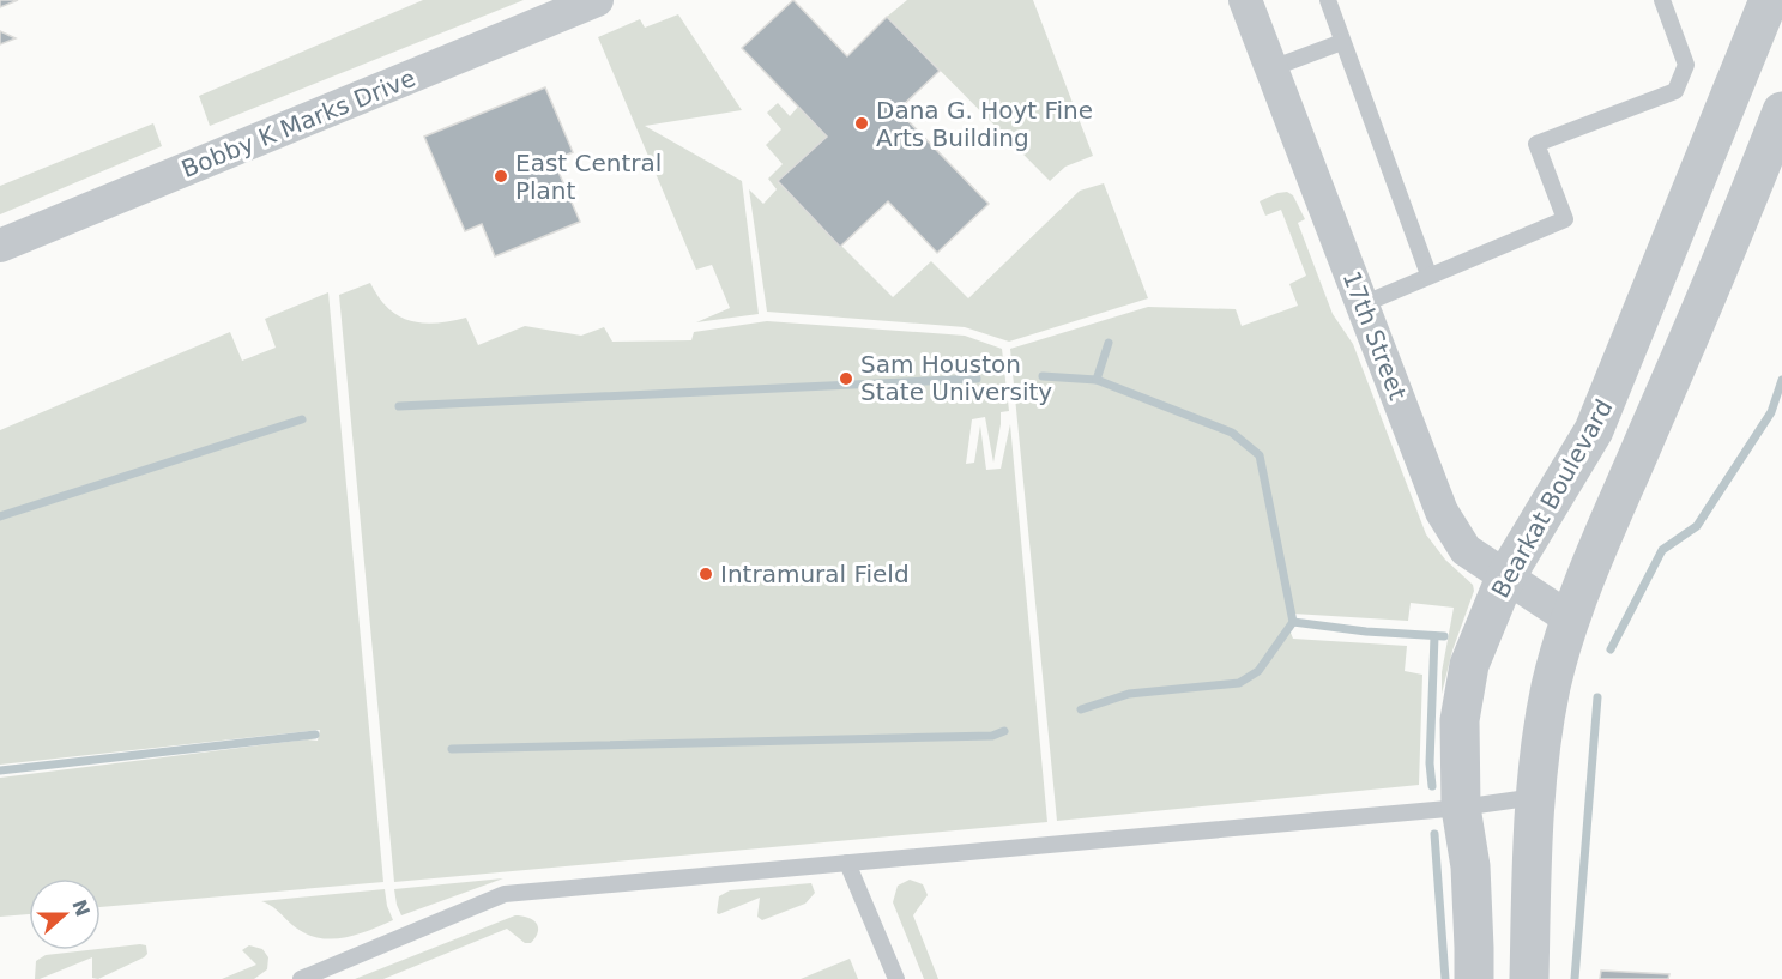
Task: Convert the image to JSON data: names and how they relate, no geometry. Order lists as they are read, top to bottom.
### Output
{
  "streets": {
    "street": ["Bobby K Marks Drive", "17th Street", "Bearkat Boulevard"]
  },
  "crossings": [
    ["17th Street", "Bearkat Boulevard"]
  ],
  "places": [
    "Dana G. Hoyt Fine Arts Building",
    "East Central Plant",
    "Sam Houston State University",
    "Intramural Field"
  ],
  "north": "right"
}
